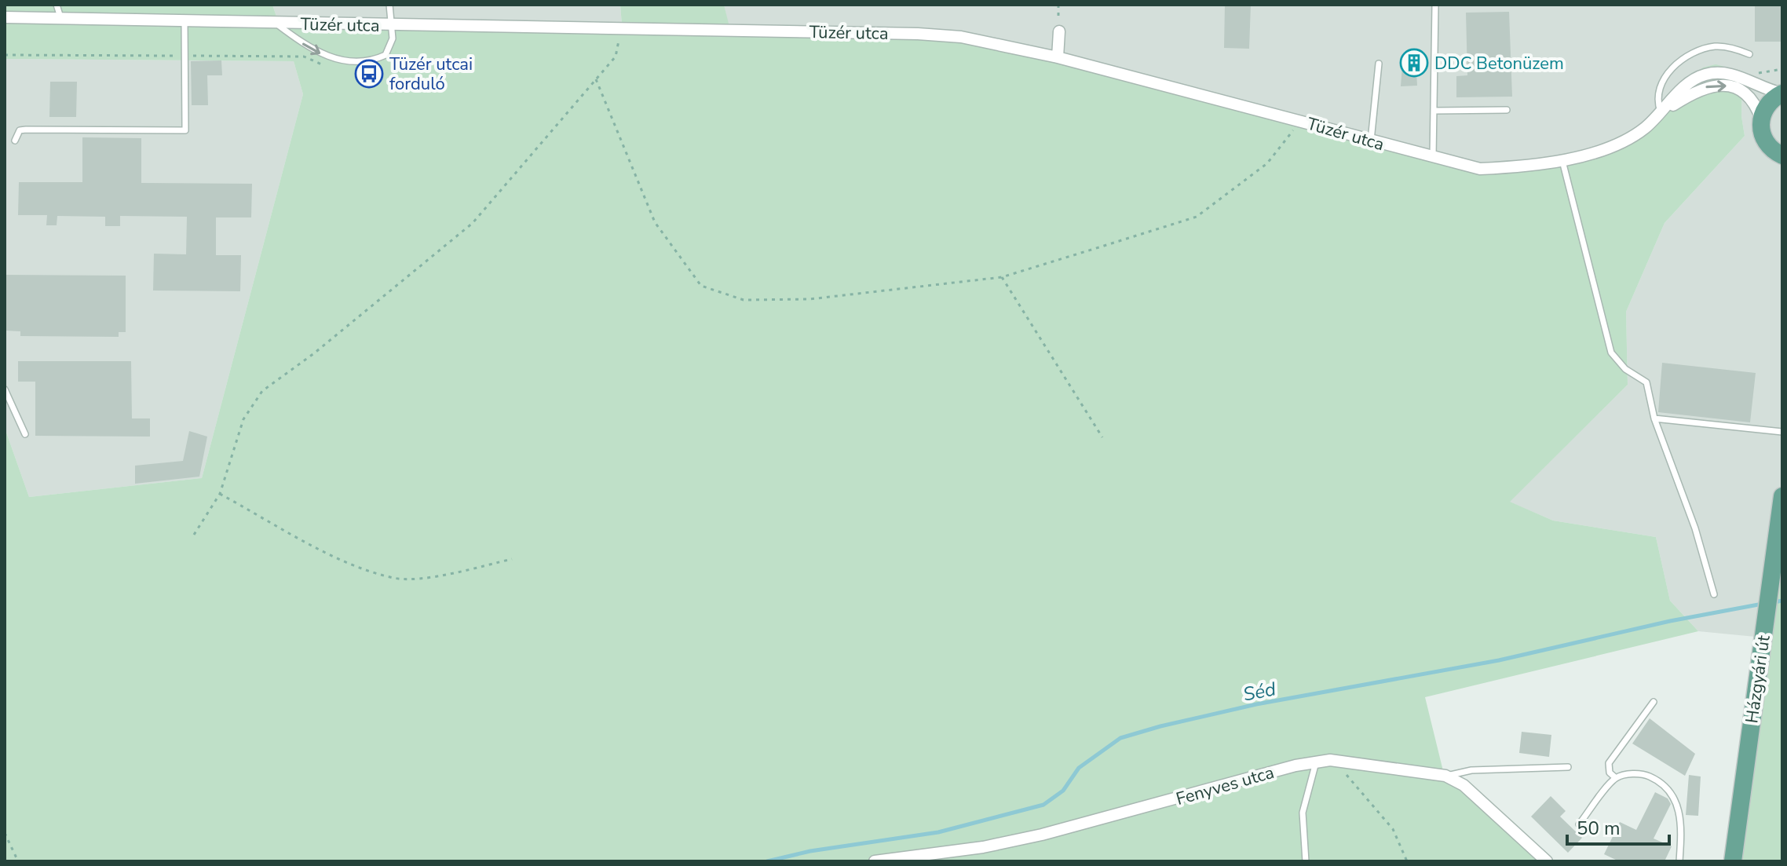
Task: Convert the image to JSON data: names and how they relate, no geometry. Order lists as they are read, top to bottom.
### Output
{
  "streets": {
    "main road": ["Házgyári út"],
    "street": ["Tüzér utca", "Fenyves utca"]
  },
  "water": ["Séd"],
  "places": {
    "building": ["DDC Betonüzem"],
    "bus stop": ["Tüzér utcai forduló"]
  },
  "scale_bar": "50 m"
}
